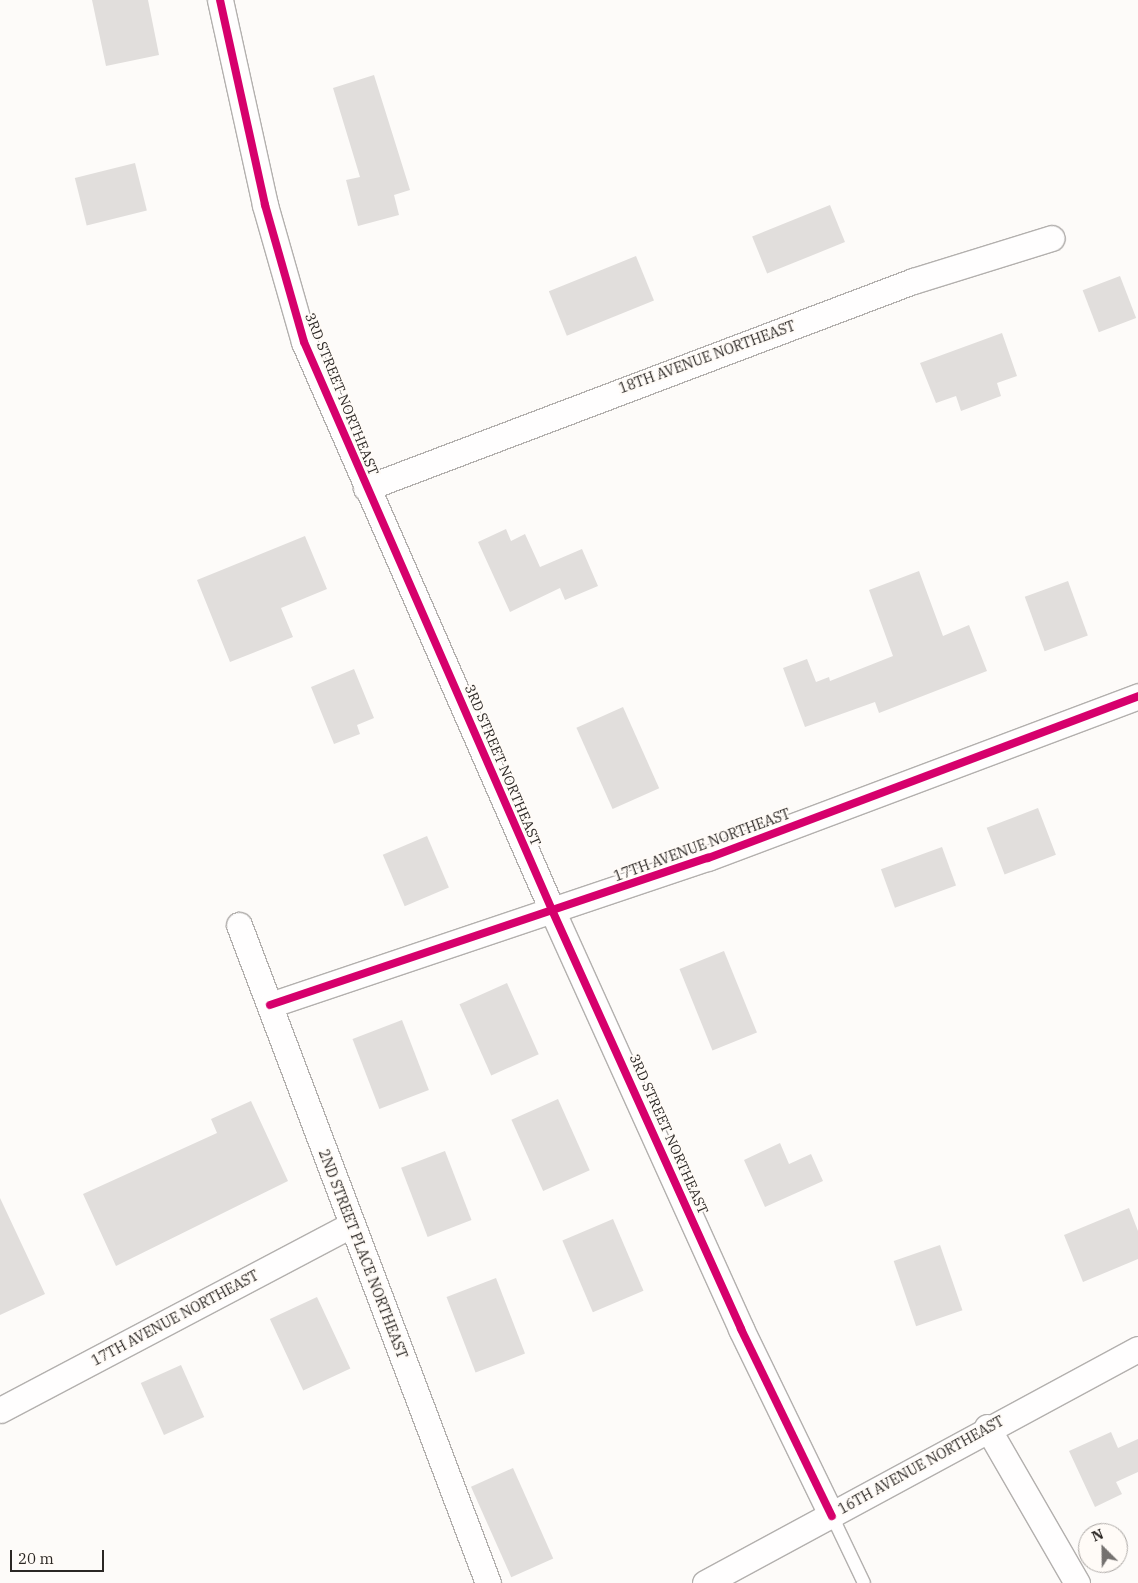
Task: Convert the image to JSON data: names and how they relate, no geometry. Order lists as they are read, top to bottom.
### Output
{
  "streets": {
    "street": [
      "18TH AVENUE NORTHEAST",
      "3RD STREET NORTHEAST",
      "17TH AVENUE NORTHEAST",
      "2ND STREET PLACE NORTHEAST",
      "16TH AVENUE NORTHEAST"
    ]
  },
  "crossings": [
    ["18TH AVENUE NORTHEAST", "3RD STREET NORTHEAST"],
    ["3RD STREET NORTHEAST", "17TH AVENUE NORTHEAST"],
    ["3RD STREET NORTHEAST", "16TH AVENUE NORTHEAST"],
    ["17TH AVENUE NORTHEAST", "2ND STREET PLACE NORTHEAST"]
  ],
  "scale_bar": "20 m",
  "north": "top left"
}
